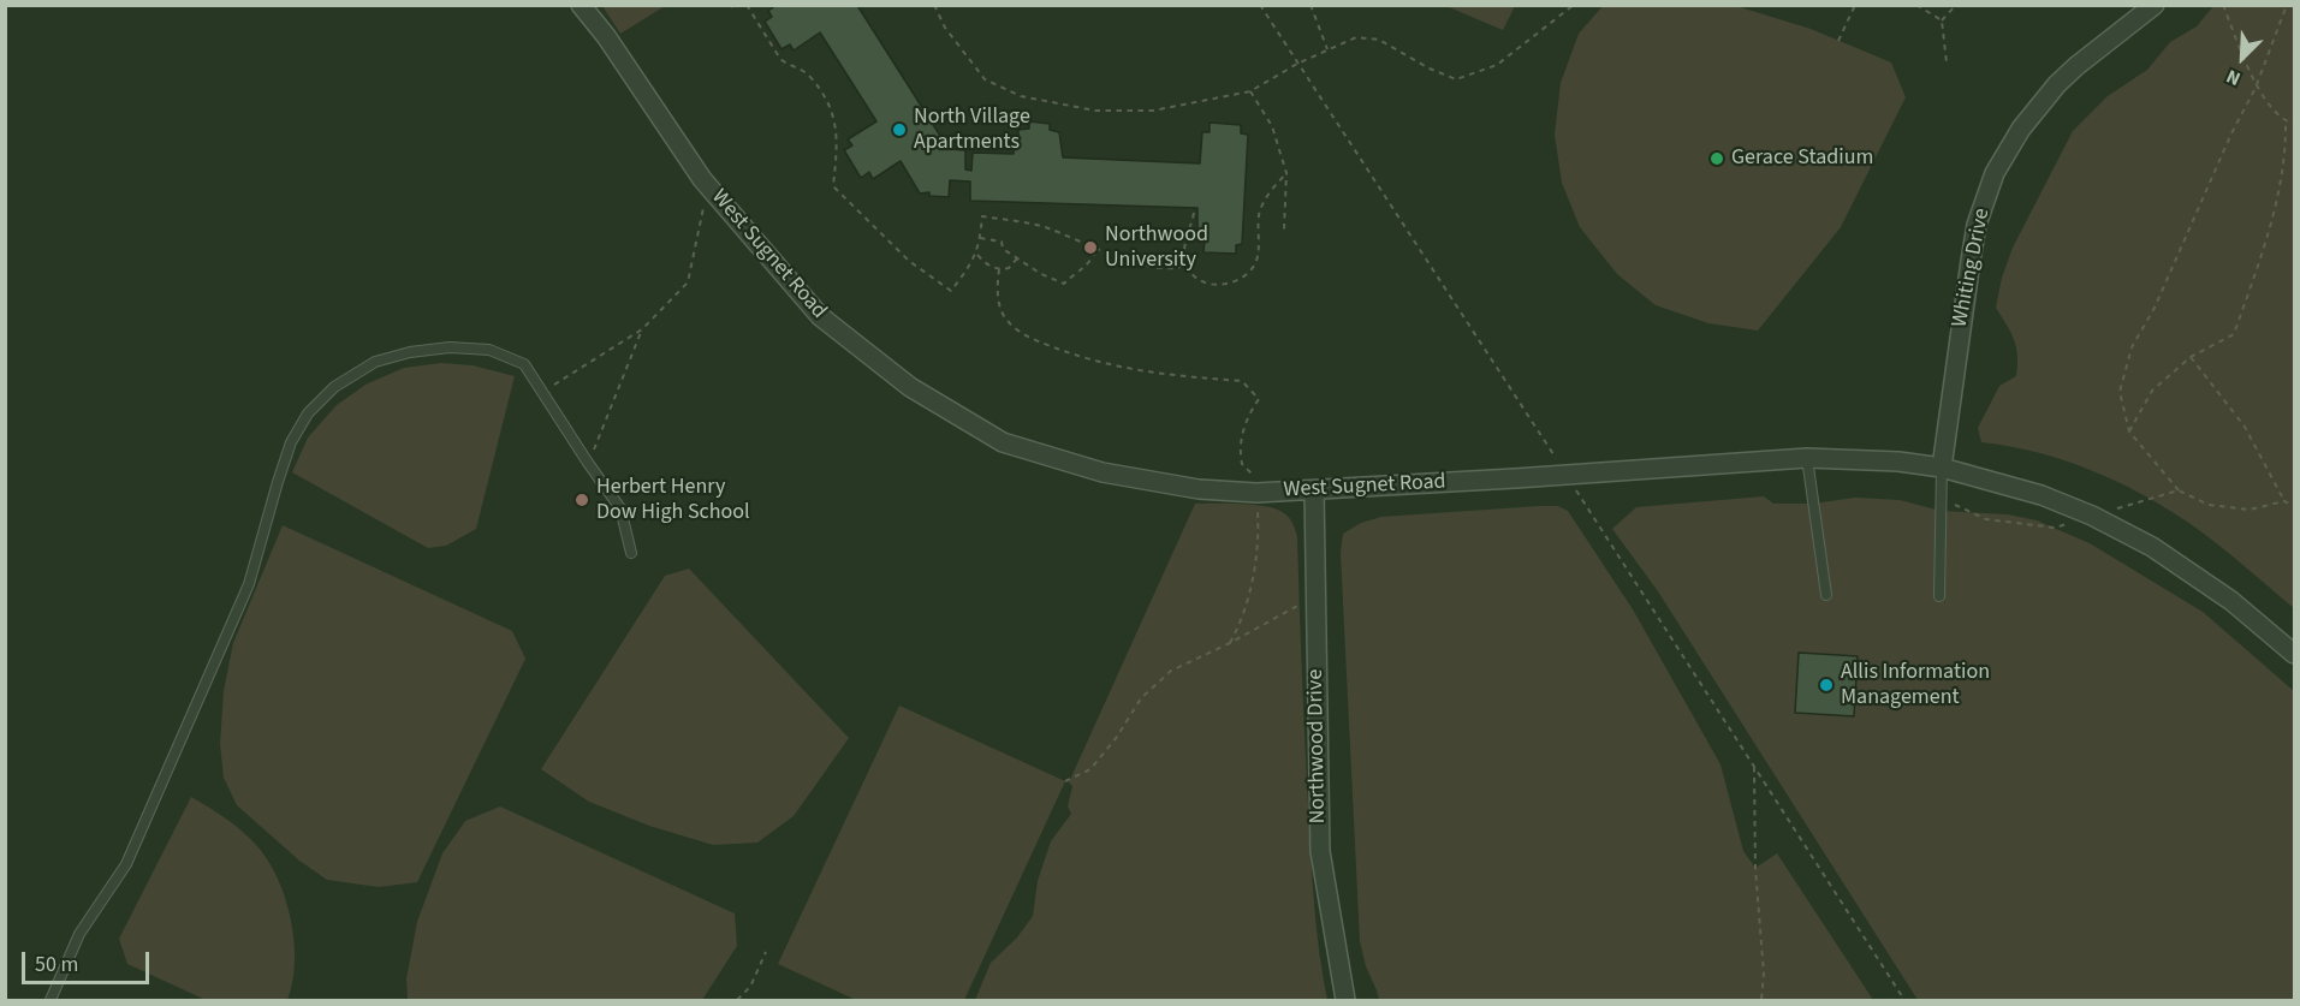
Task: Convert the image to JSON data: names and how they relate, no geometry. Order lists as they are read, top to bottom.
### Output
{
  "streets": {
    "street": ["West Sugnet Road", "Whiting Drive", "Northwood Drive"]
  },
  "crossings": [
    ["West Sugnet Road", "Whiting Drive"],
    ["West Sugnet Road", "Northwood Drive"]
  ],
  "places": [
    "North Village Apartments",
    "Gerace Stadium",
    "Northwood University",
    "Herbert Henry Dow High School",
    "Allis Information Management"
  ],
  "scale_bar": "50 m",
  "north": "bottom left"
}
